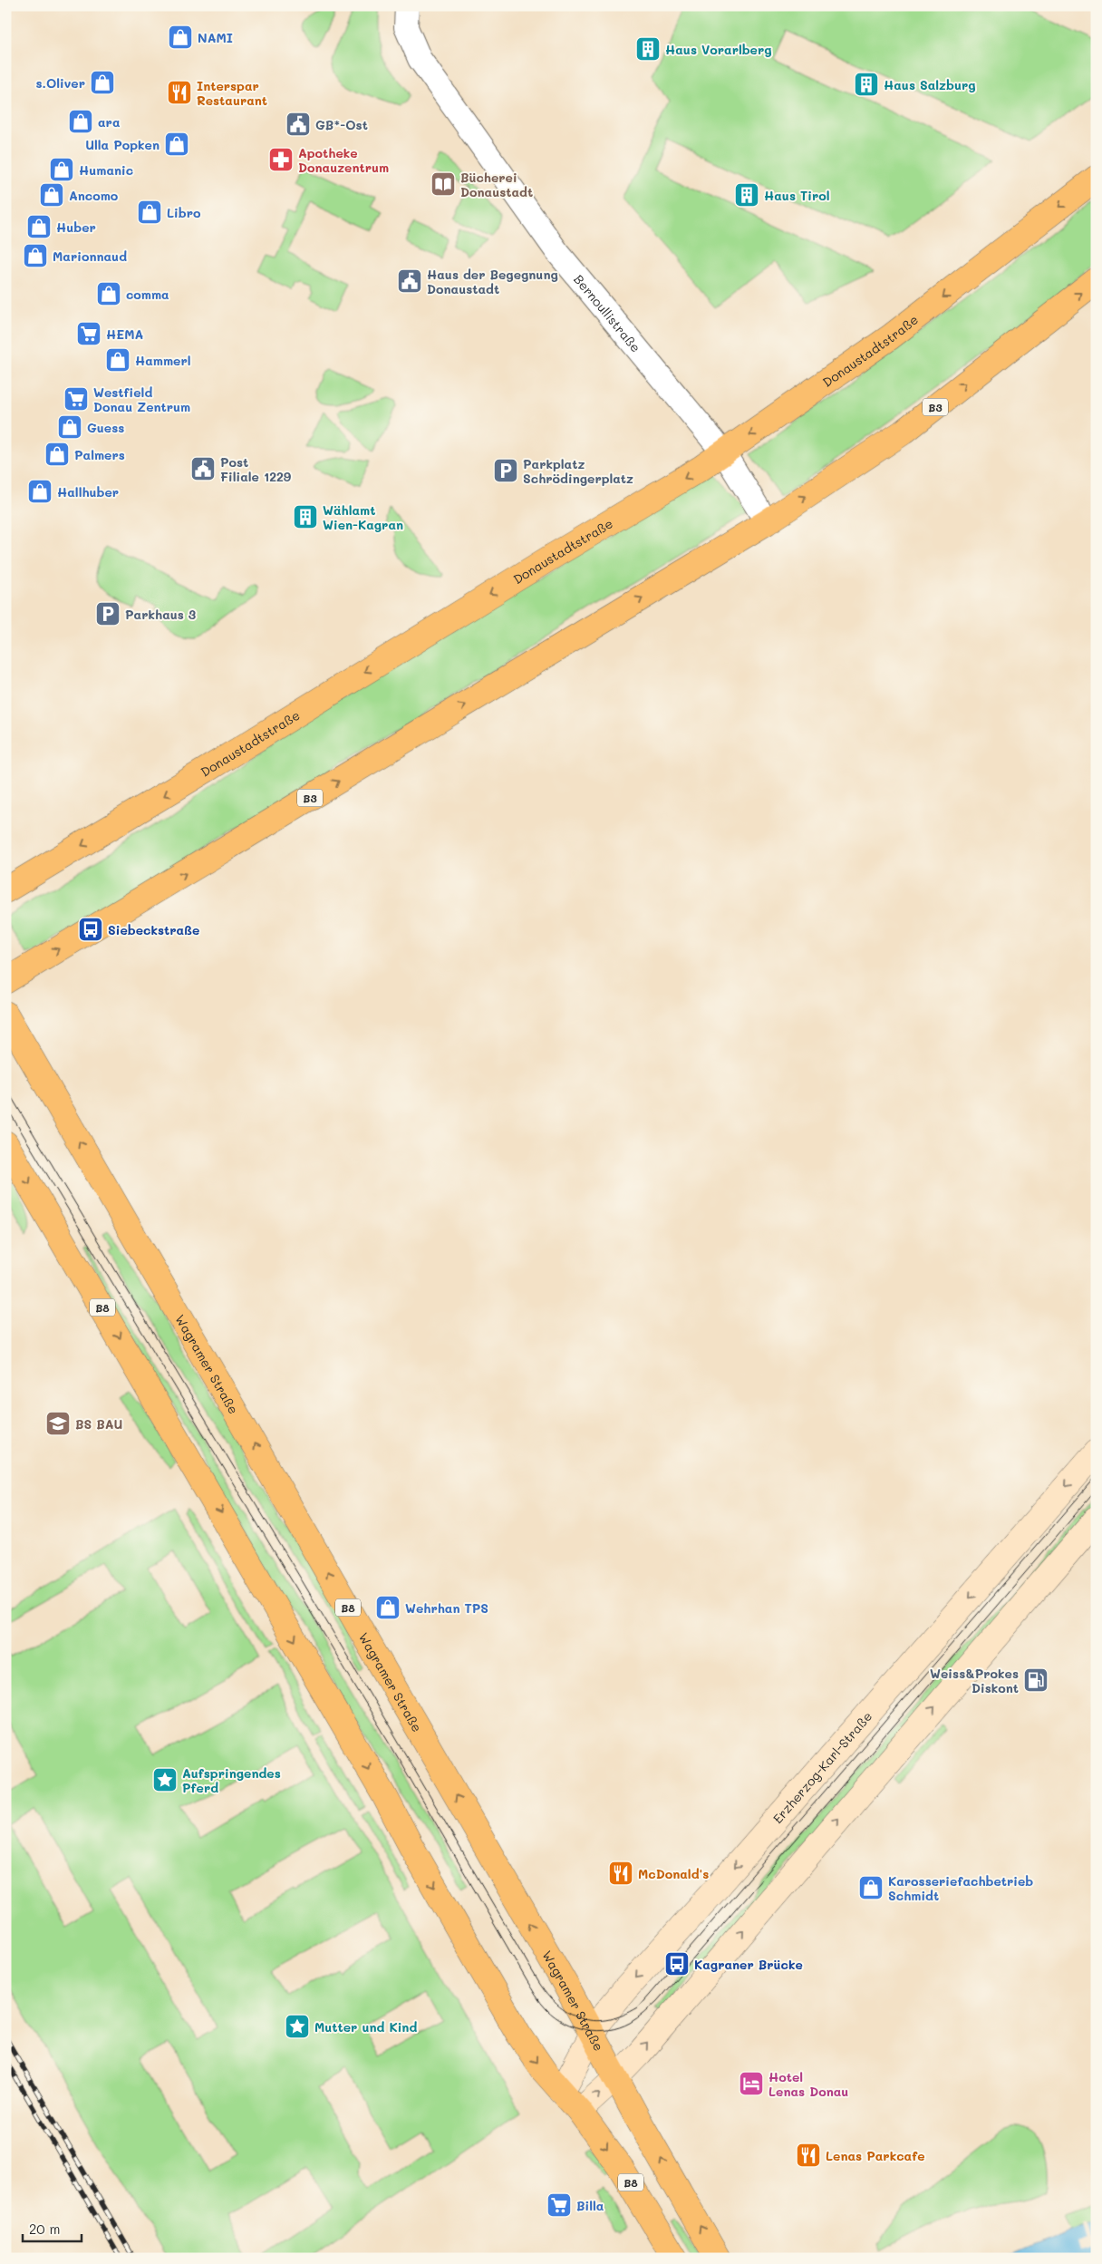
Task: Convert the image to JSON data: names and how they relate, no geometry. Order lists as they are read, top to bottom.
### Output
{
  "streets": {
    "main road": [
      "Donaustadtstraße",
      "B3",
      "B8",
      "Wagramer Straße",
      "Erzherzog-Karl-Straße"
    ],
    "street": ["Bernoullistraße"]
  },
  "crossings": [
    ["Bernoullistraße", "Donaustadtstraße"],
    ["Bernoullistraße", "B3"],
    ["B8", "Erzherzog-Karl-Straße"],
    ["Wagramer Straße", "Erzherzog-Karl-Straße"]
  ],
  "places": {
    "shop": [
      "NAMI",
      "s.Oliver",
      "ara",
      "Ulla Popken",
      "Humanic",
      "Ancomo",
      "Libro",
      "Huber",
      "Marionnaud",
      "comma",
      "Hammerl",
      "Guess",
      "Palmers",
      "Hallhuber",
      "Wehrhan TPS",
      "Karosseriefachbetrieb Schmidt"
    ],
    "building": [
      "Haus Vorarlberg",
      "Haus Salzburg",
      "Haus Tirol",
      "Wählamt Wien-Kagran"
    ],
    "restaurant": ["Interspar Restaurant", "McDonald's", "Lenas Parkcafe"],
    "public building": ["GB*-Ost", "Haus der Begegnung Donaustadt", "Post Filiale 1229"],
    "pharmacy": ["Apotheke Donauzentrum"],
    "library": ["Bücherei Donaustadt"],
    "supermarket": ["HEMA", "Westfield Donau Zentrum", "Billa"],
    "parking": ["Parkplatz Schrödingerplatz", "Parkhaus 3"],
    "bus stop": ["Siebeckstraße", "Kagraner Brücke"],
    "school or university": ["BS BAU"],
    "fuel station": ["Weiss&Prokes Diskont"],
    "place": ["Aufspringendes Pferd", "Mutter und Kind"],
    "hotel": ["Hotel Lenas Donau"]
  },
  "scale_bar": "20 m"
}
